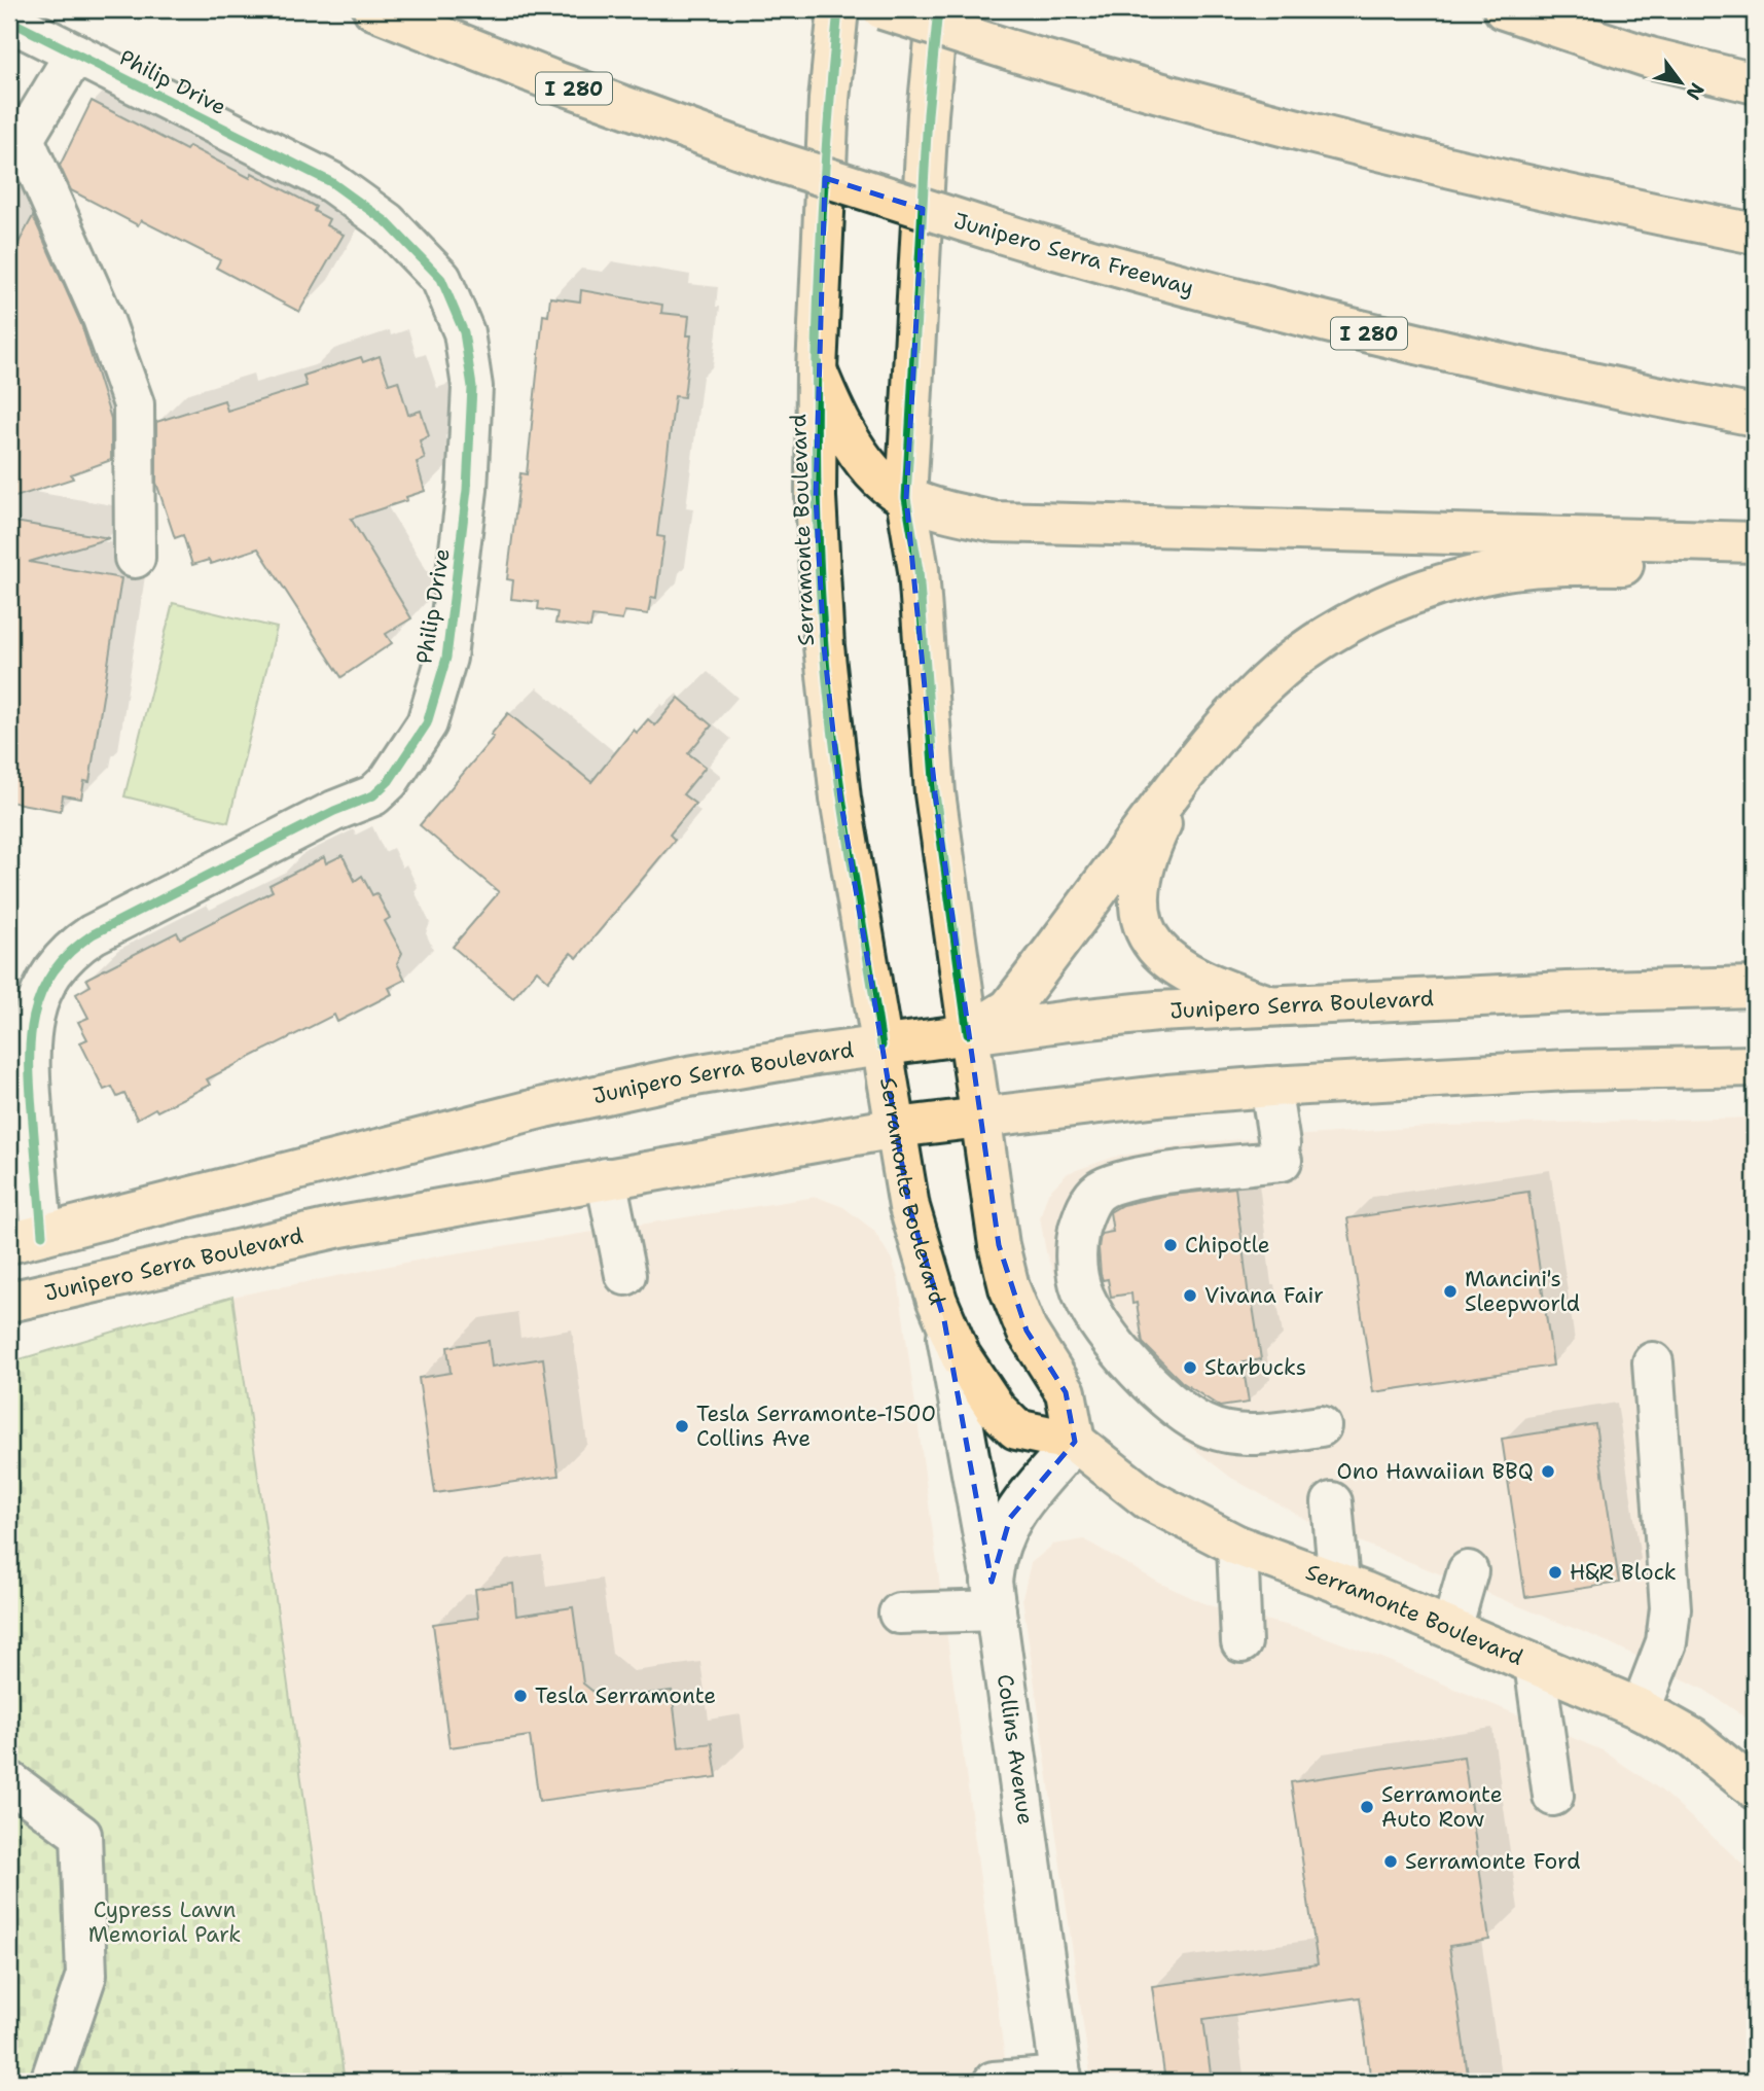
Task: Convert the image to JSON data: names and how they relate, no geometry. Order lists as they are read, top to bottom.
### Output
{
  "streets": {
    "main road": [
      "I 280",
      "Junipero Serra Freeway",
      "Serramonte Boulevard",
      "Junipero Serra Boulevard"
    ],
    "street": ["Philip Drive", "Collins Avenue"]
  },
  "crossings": [
    ["Philip Drive", "Junipero Serra Boulevard"],
    ["Serramonte Boulevard", "Junipero Serra Boulevard"],
    ["Serramonte Boulevard", "Collins Avenue"]
  ],
  "parks": ["Cypress Lawn Memorial Park"],
  "places": [
    "Chipotle",
    "Mancini's Sleepworld",
    "Vivana Fair",
    "Starbucks",
    "Tesla Serramonte-1500 Collins Ave",
    "Ono Hawaiian BBQ",
    "H&R Block",
    "Tesla Serramonte",
    "Serramonte Auto Row",
    "Serramonte Ford"
  ],
  "north": "bottom right"
}
